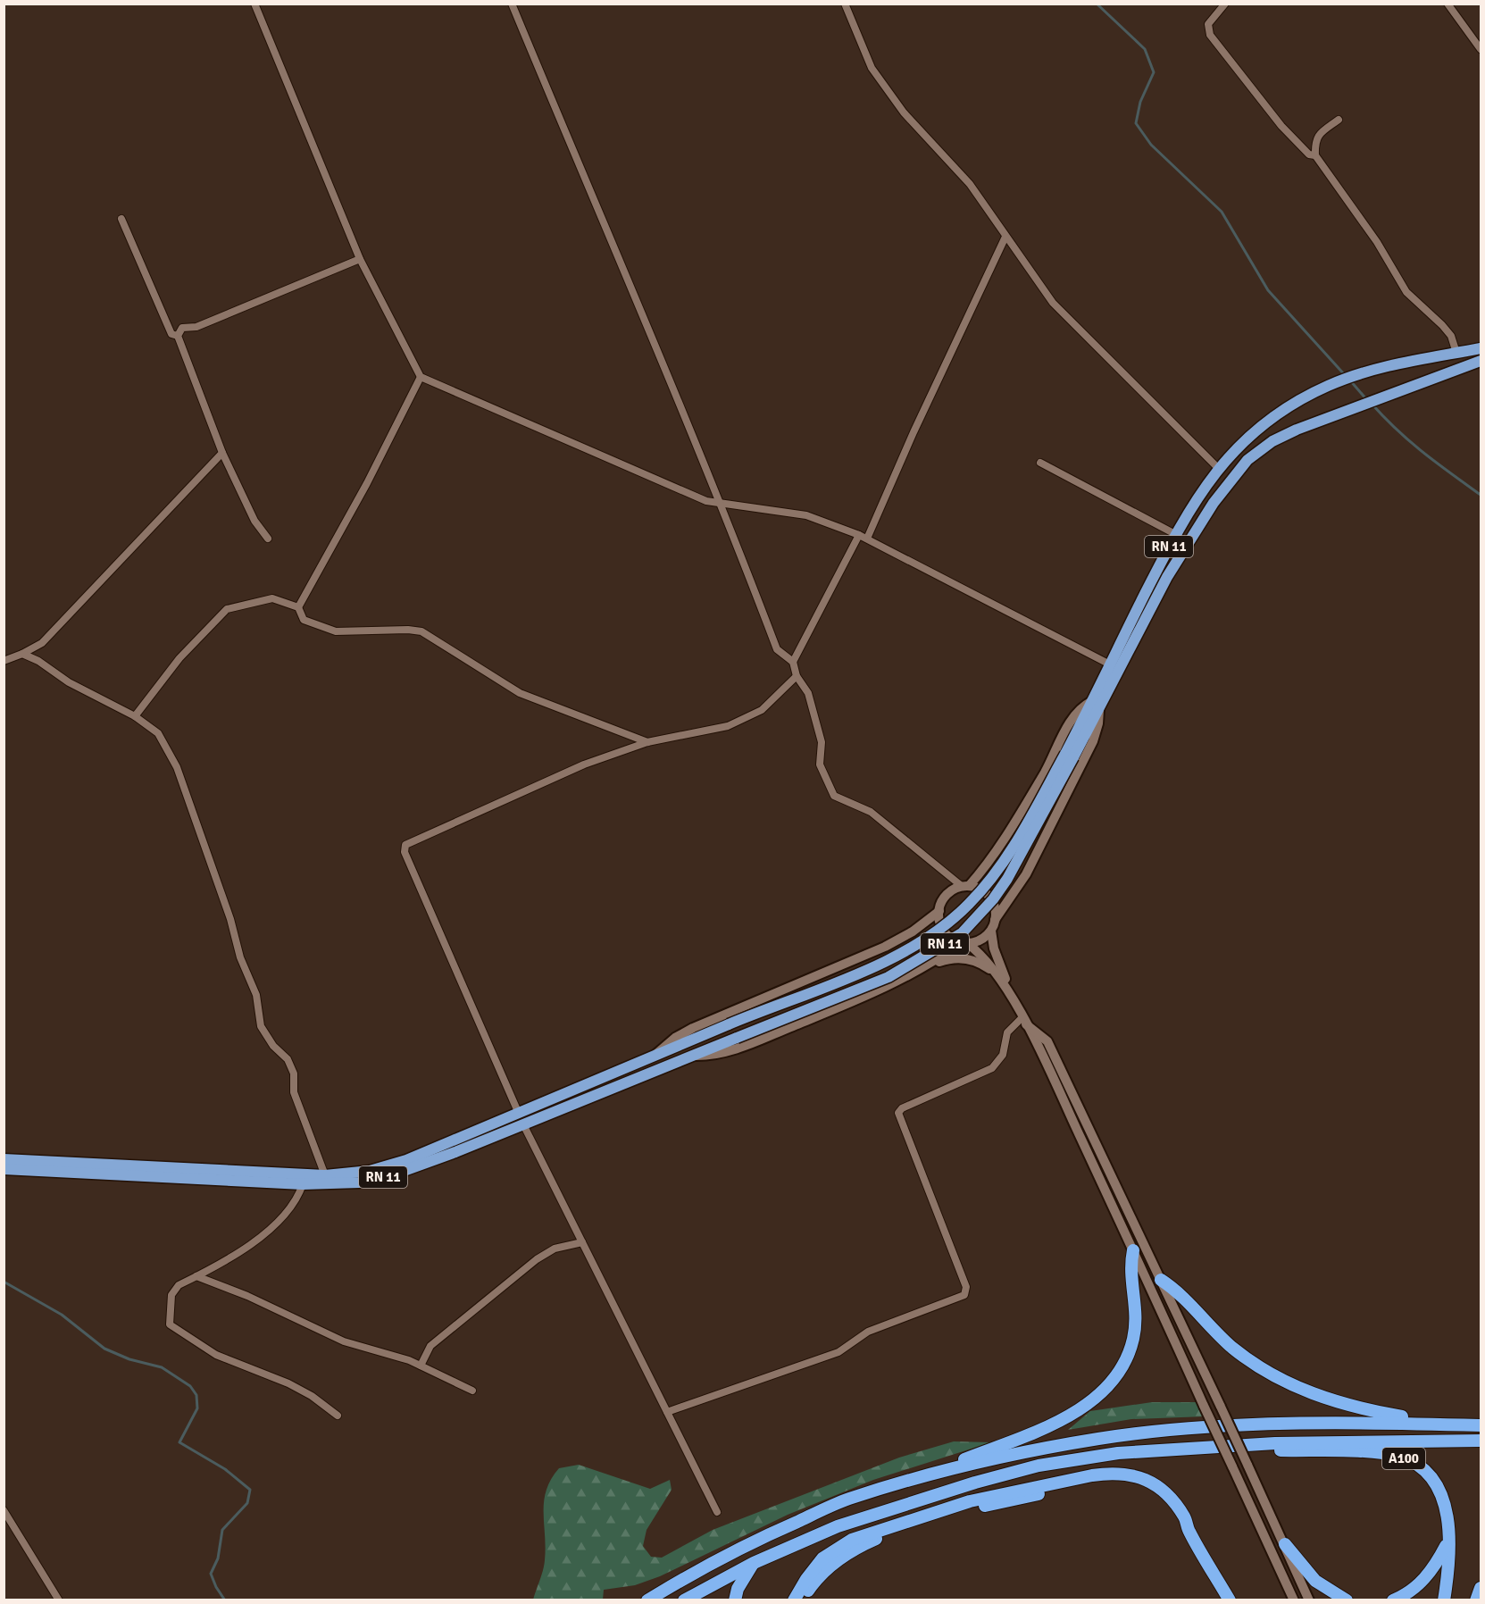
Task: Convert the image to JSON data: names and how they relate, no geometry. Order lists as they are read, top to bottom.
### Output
{
  "streets": {
    "highway": ["RN 11", "A100"]
  }
}
